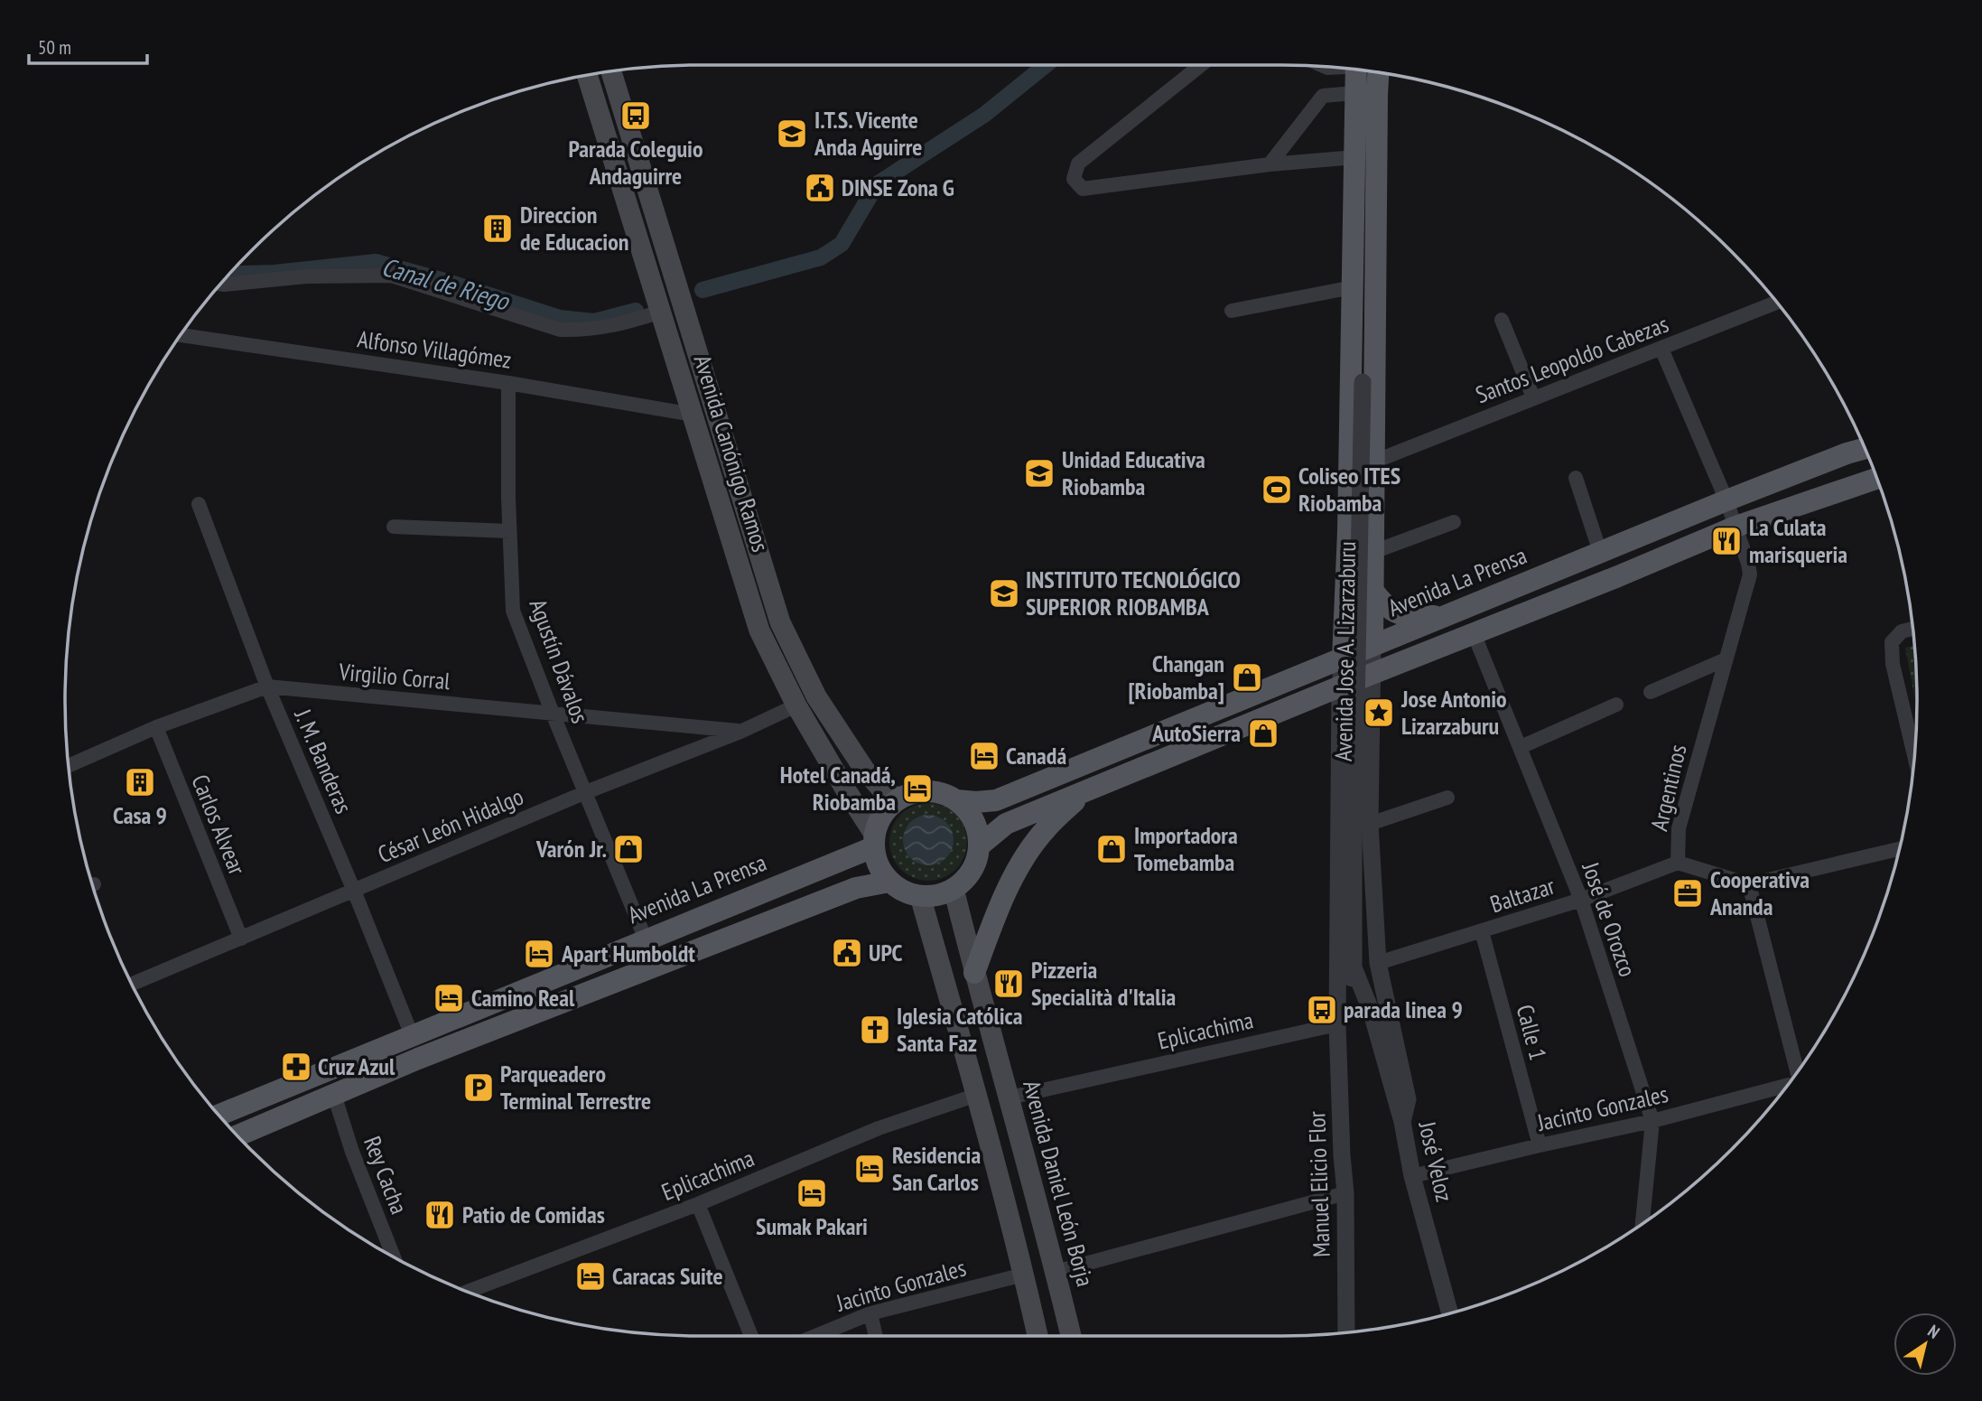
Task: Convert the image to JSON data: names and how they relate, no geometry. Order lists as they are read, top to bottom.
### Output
{
  "streets": {
    "main road": [
      "Avenida Canónigo Ramos",
      "Avenida La Prensa",
      "Avenida Jose A. Lizarzaburu",
      "Avenida Daniel León Borja"
    ],
    "street": [
      "Alfonso Villagómez",
      "Santos Leopoldo Cabezas",
      "Agustín Dávalos",
      "Virgilio Corral",
      "J. M. Banderas",
      "Argentinos",
      "Carlos Alvear",
      "César León Hidalgo",
      "Baltazar",
      "José de Orozco",
      "Eplicachima",
      "Calle 1",
      "Jacinto Gonzales",
      "José Veloz",
      "Rey Cacha",
      "Manuel Elicio Flor"
    ]
  },
  "crossings": [
    ["Alfonso Villagómez", "Avenida Canónigo Ramos"],
    ["Alfonso Villagómez", "Agustín Dávalos"],
    ["Santos Leopoldo Cabezas", "Avenida Jose A. Lizarzaburu"],
    ["Avenida Canónigo Ramos", "Avenida La Prensa"],
    ["Avenida Canónigo Ramos", "César León Hidalgo"],
    ["Avenida Canónigo Ramos", "Avenida Daniel León Borja"],
    ["Avenida La Prensa", "Avenida Jose A. Lizarzaburu"],
    ["Avenida La Prensa", "Agustín Dávalos"],
    ["Avenida La Prensa", "J. M. Banderas"],
    ["Avenida La Prensa", "Argentinos"],
    ["Avenida La Prensa", "Avenida Daniel León Borja"],
    ["Avenida Jose A. Lizarzaburu", "Baltazar"],
    ["Avenida Jose A. Lizarzaburu", "Eplicachima"],
    ["Avenida Jose A. Lizarzaburu", "José Veloz"],
    ["Avenida Jose A. Lizarzaburu", "Manuel Elicio Flor"],
    ["Agustín Dávalos", "Virgilio Corral"],
    ["Agustín Dávalos", "César León Hidalgo"],
    ["Virgilio Corral", "J. M. Banderas"],
    ["Virgilio Corral", "Carlos Alvear"],
    ["Virgilio Corral", "César León Hidalgo"],
    ["J. M. Banderas", "César León Hidalgo"],
    ["Argentinos", "Baltazar"],
    ["Carlos Alvear", "César León Hidalgo"],
    ["Baltazar", "José de Orozco"],
    ["Baltazar", "Calle 1"],
    ["José de Orozco", "Jacinto Gonzales"],
    ["Eplicachima", "Avenida Daniel León Borja"],
    ["Eplicachima", "Manuel Elicio Flor"],
    ["Calle 1", "Jacinto Gonzales"],
    ["Jacinto Gonzales", "José Veloz"]
  ],
  "water": ["Canal de Riego"],
  "places": {
    "bus stop": ["Parada Coleguio Andaguirre", "parada linea 9"],
    "school or university": ["I.T.S. Vicente Anda Aguirre", "Unidad Educativa Riobamba", "INSTITUTO TECNOLÓGICO SUPERIOR RIOBAMBA"],
    "public building": ["DINSE Zona G", "UPC"],
    "building": ["Direccion de Educacion", "Casa 9"],
    "sports": ["Coliseo ITES Riobamba"],
    "restaurant": ["La Culata marisqueria", "Pizzeria Specialità d'Italia", "Patio de Comidas"],
    "shop": [
      "Changan [Riobamba]",
      "AutoSierra",
      "Varón Jr.",
      "Importadora Tomebamba"
    ],
    "place": ["Jose Antonio Lizarzaburu"],
    "hotel": [
      "Canadá",
      "Hotel Canadá, Riobamba",
      "Apart Humboldt",
      "Camino Real",
      "Residencia San Carlos",
      "Sumak Pakari",
      "Caracas Suite"
    ],
    "office": ["Cooperativa Ananda"],
    "church": ["Iglesia Católica Santa Faz"],
    "pharmacy": ["Cruz Azul"],
    "parking": ["Parqueadero Terminal Terrestre"]
  },
  "scale_bar": "50 m",
  "north": "top right"
}
